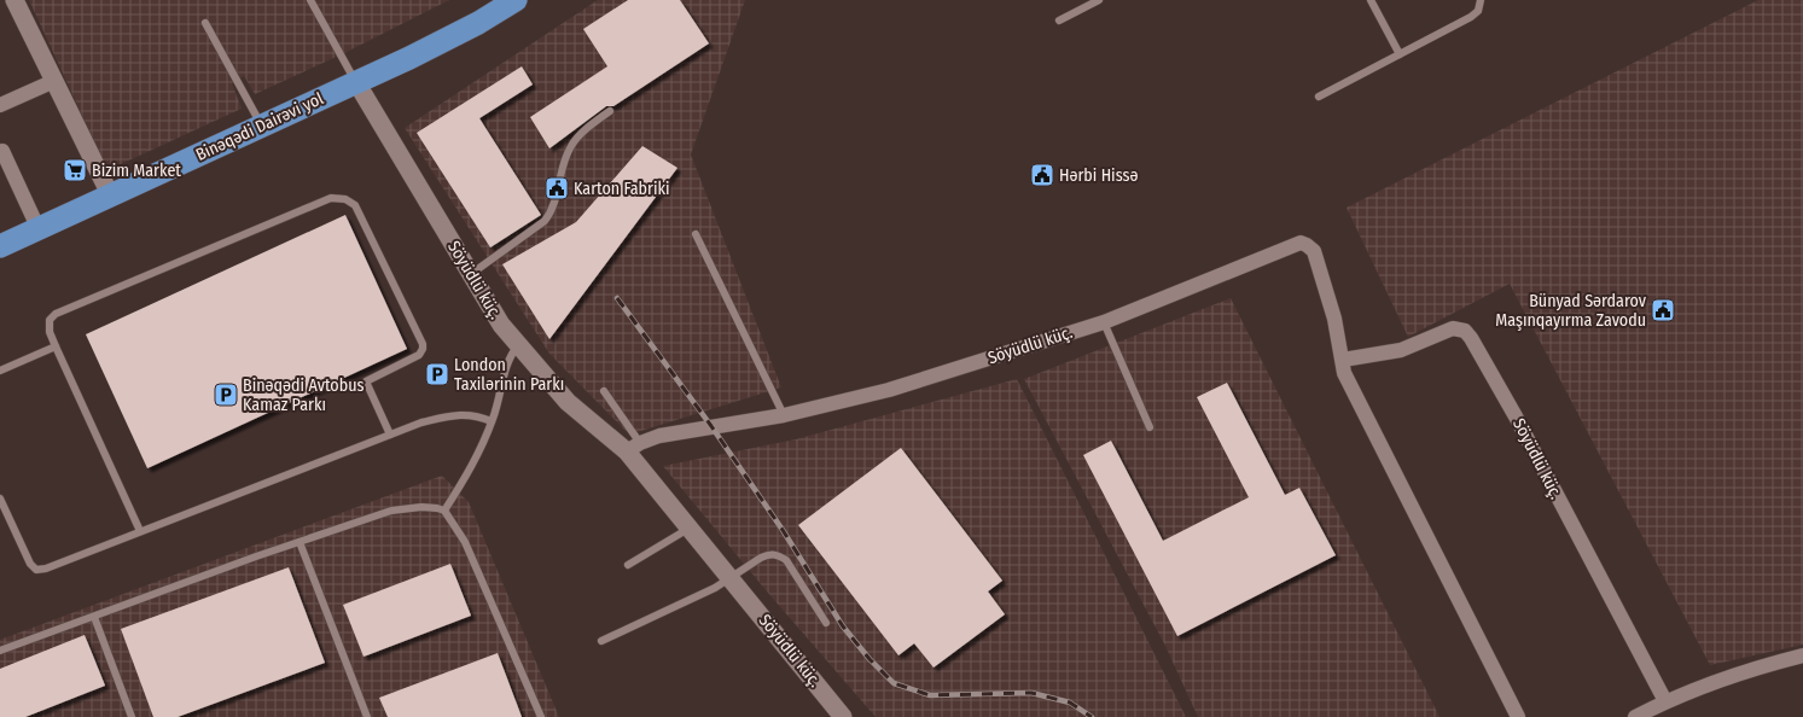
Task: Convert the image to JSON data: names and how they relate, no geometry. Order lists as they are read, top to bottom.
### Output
{
  "streets": {
    "main road": ["Binəqədi Dairəvi yol"],
    "street": ["Söyüdlü küç."]
  },
  "crossings": [
    ["Binəqədi Dairəvi yol", "Söyüdlü küç."]
  ],
  "places": {
    "supermarket": ["Bizim Market"],
    "public building": ["Hərbi Hissə", "Karton Fabriki", "Bünyad Sərdarov Maşınqayırma Zavodu"],
    "parking": ["London Taxilərinin Parkı", "Binəqədi Avtobus Kamaz Parkı"]
  }
}
